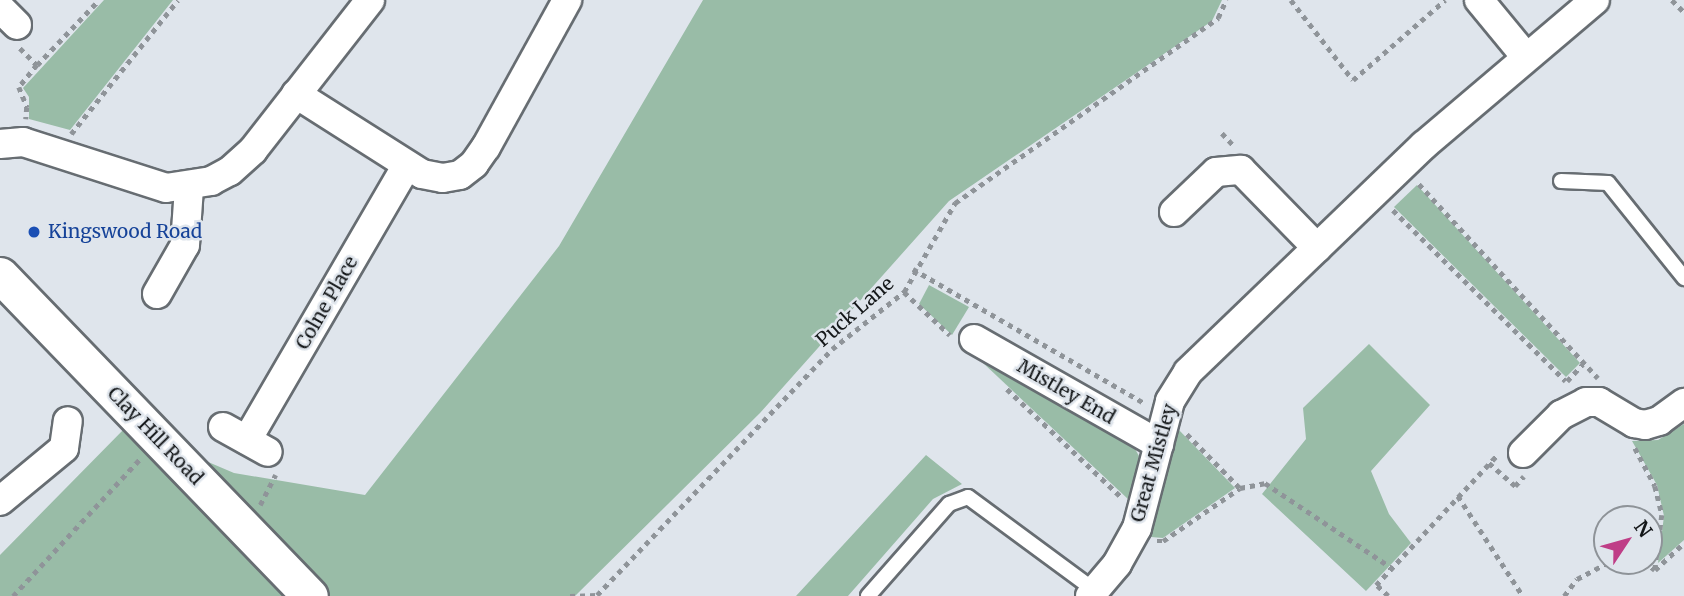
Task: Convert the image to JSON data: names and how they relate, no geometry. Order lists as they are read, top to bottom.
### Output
{
  "streets": {
    "street": [
      "Colne Place",
      "Mistley End",
      "Clay Hill Road",
      "Great Mistley"
    ],
    "path": ["Puck Lane"]
  },
  "crossings": [
    ["Mistley End", "Great Mistley"]
  ],
  "places": ["Kingswood Road"],
  "north": "top right"
}
